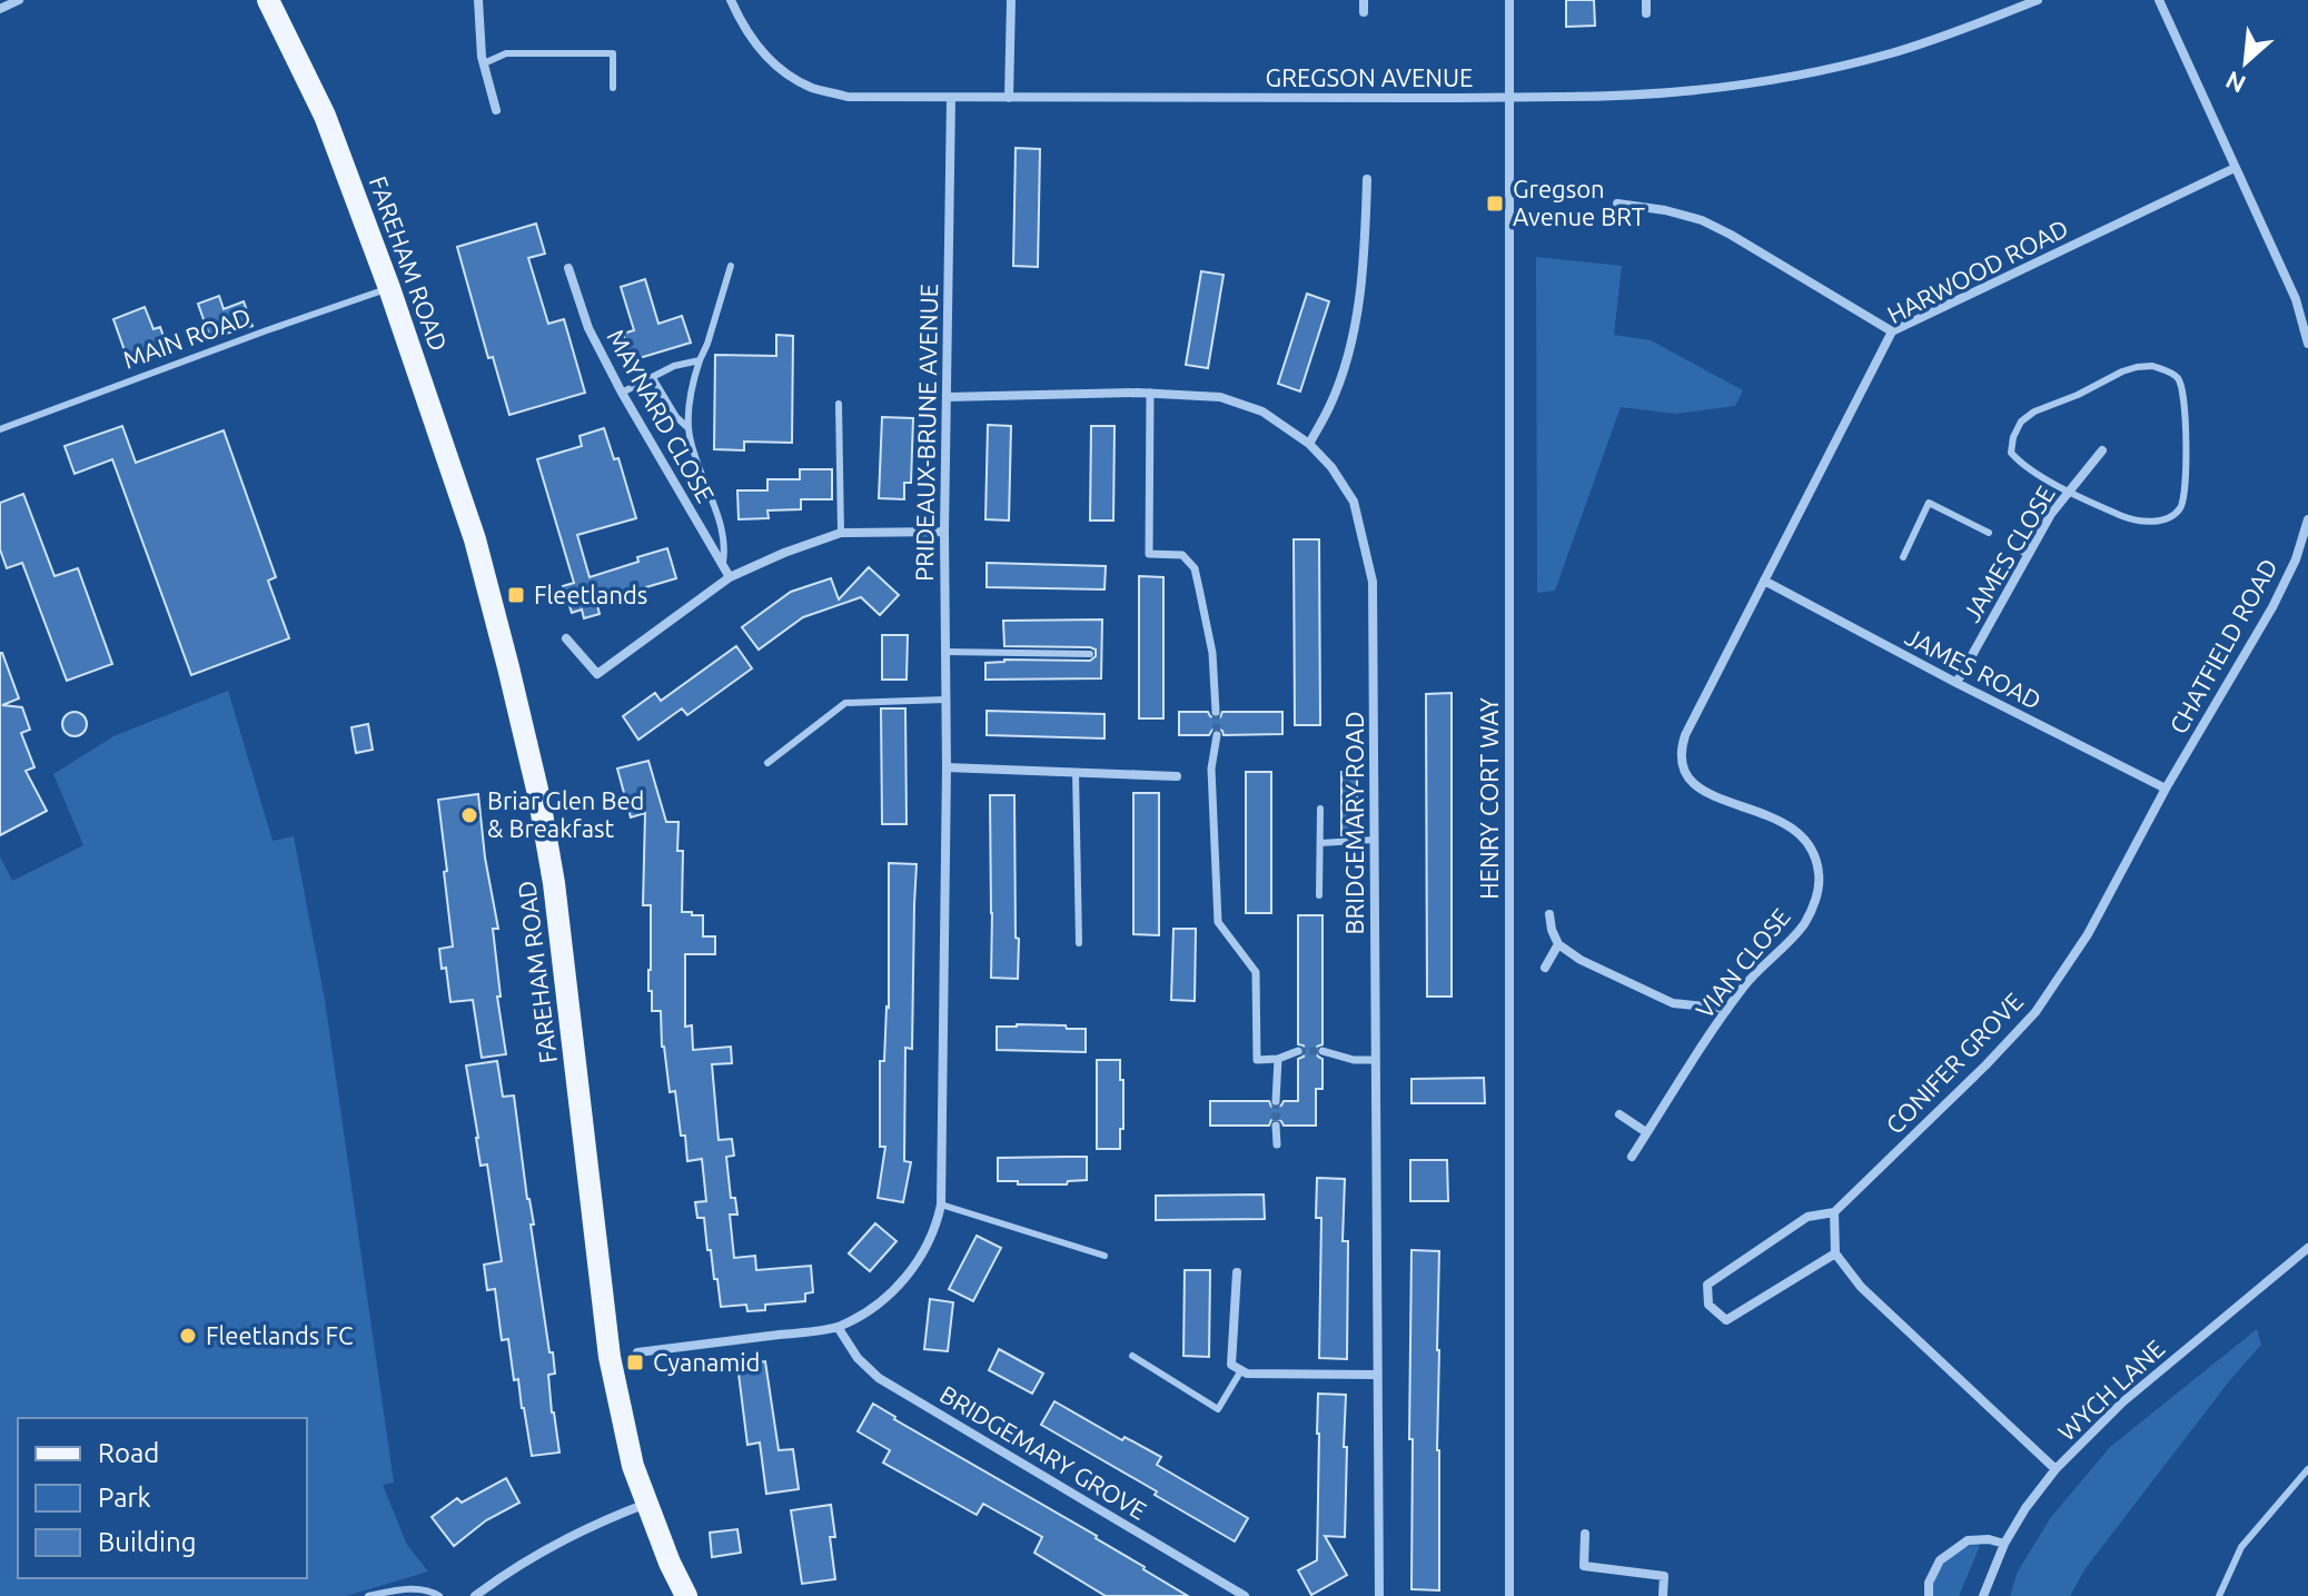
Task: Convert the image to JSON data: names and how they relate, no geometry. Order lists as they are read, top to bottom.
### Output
{
  "streets": {
    "main road": ["FAREHAM ROAD"],
    "street": [
      "GREGSON AVENUE",
      "HARWOOD ROAD",
      "MAYNARD CLOSE",
      "PRIDEAUX-BRUNE AVENUE",
      "JAMES CLOSE",
      "CHATFIELD ROAD",
      "JAMES ROAD",
      "HENRY CORT WAY",
      "BRIDGEMARY ROAD",
      "VIAN CLOSE",
      "CONIFER GROVE",
      "WYCH LANE",
      "BRIDGEMARY GROVE"
    ],
    "lane": ["MAIN ROAD"]
  },
  "crossings": [
    ["GREGSON AVENUE", "PRIDEAUX-BRUNE AVENUE"],
    ["FAREHAM ROAD", "MAIN ROAD"],
    ["HARWOOD ROAD", "JAMES ROAD"],
    ["HARWOOD ROAD", "VIAN CLOSE"],
    ["PRIDEAUX-BRUNE AVENUE", "BRIDGEMARY ROAD"],
    ["PRIDEAUX-BRUNE AVENUE", "BRIDGEMARY GROVE"],
    ["JAMES CLOSE", "JAMES ROAD"],
    ["CHATFIELD ROAD", "JAMES ROAD"],
    ["CHATFIELD ROAD", "CONIFER GROVE"],
    ["JAMES ROAD", "VIAN CLOSE"],
    ["JAMES ROAD", "CONIFER GROVE"]
  ],
  "places": {
    "transit": ["Gregson Avenue BRT", "Fleetlands", "Cyanamid"],
    "other": ["Briar Glen Bed & Breakfast", "Fleetlands FC"]
  },
  "legend": ["Road", "Park", "Building"],
  "north": "bottom left"
}
